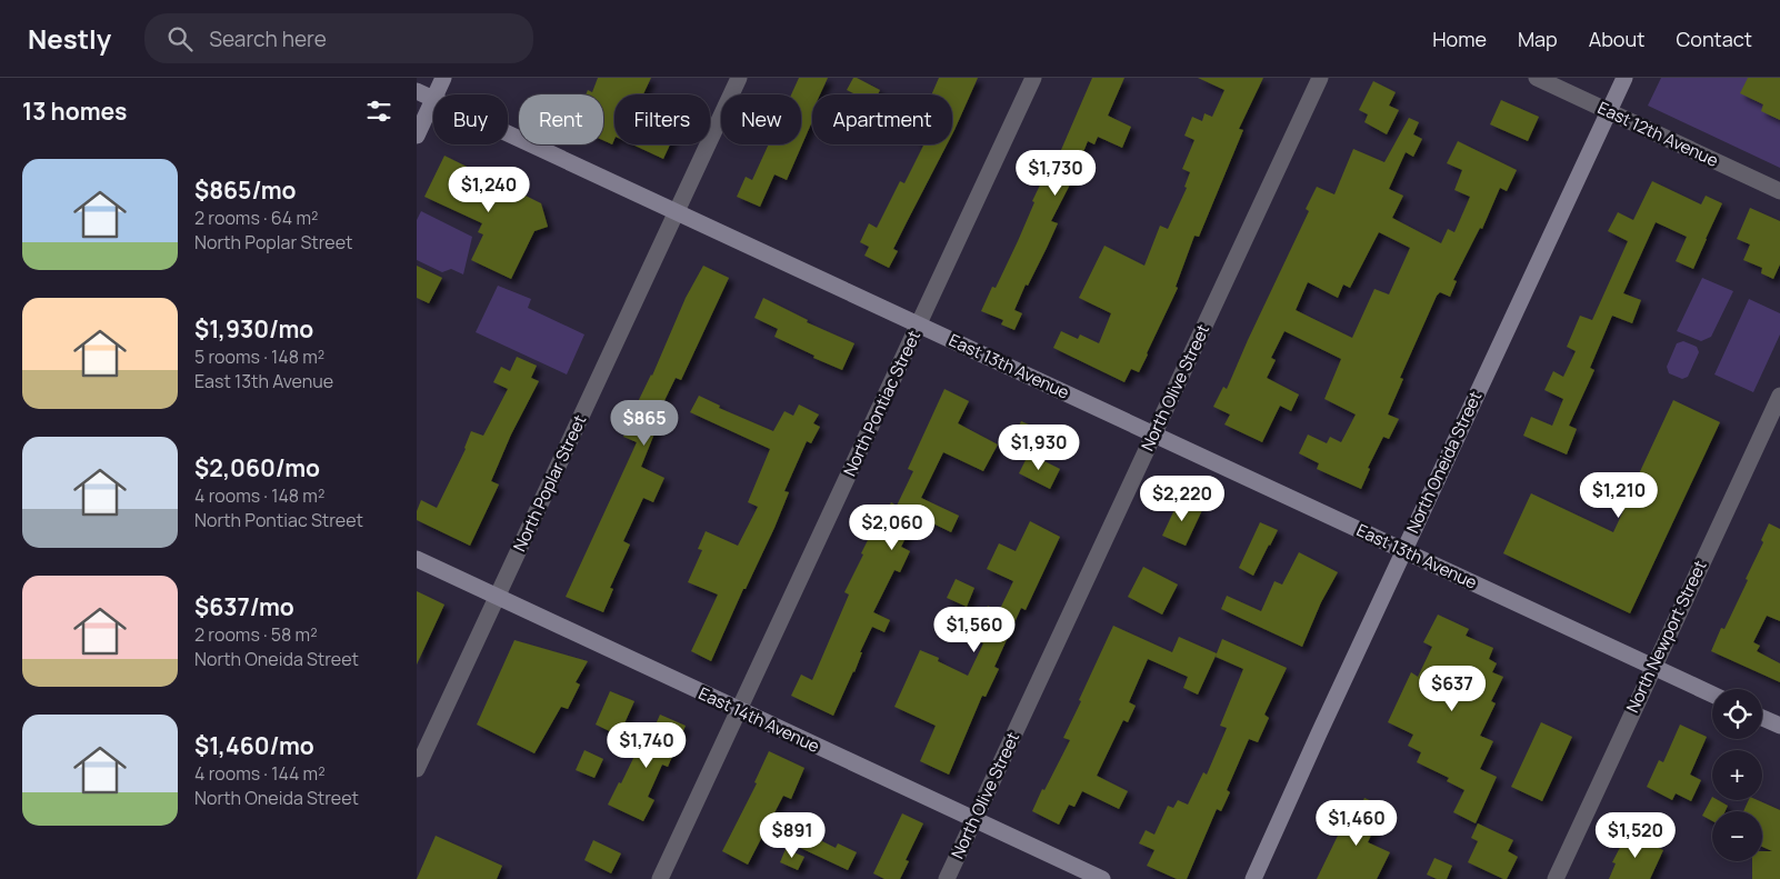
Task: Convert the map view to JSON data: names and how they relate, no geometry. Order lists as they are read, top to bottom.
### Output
{
  "streets": {
    "main road": ["East 13th Avenue", "North Oneida Street", "East 14th Avenue"],
    "street": [
      "East 12th Avenue",
      "North Olive Street",
      "North Pontiac Street",
      "North Poplar Street",
      "North Newport Street"
    ]
  },
  "crossings": [
    ["East 12th Avenue", "North Oneida Street"],
    ["East 13th Avenue", "North Olive Street"],
    ["East 13th Avenue", "North Pontiac Street"],
    ["East 13th Avenue", "North Oneida Street"],
    ["East 13th Avenue", "North Poplar Street"],
    ["East 13th Avenue", "North Newport Street"],
    ["North Olive Street", "East 14th Avenue"],
    ["North Pontiac Street", "East 14th Avenue"],
    ["North Poplar Street", "East 14th Avenue"]
  ],
  "page": {
    "header": "Nestly",
    "search": "Search here",
    "nav": [
      "Home",
      "Map",
      "About",
      "Contact"
    ],
    "heading": "13 homes",
    "chip": [
      "Buy",
      "Rent",
      "Filters",
      "New",
      "Apartment"
    ],
    "list": [
      {
        "name": "$865/mo",
        "note": "2 rooms · 64 m² · North Poplar Street"
      },
      {
        "name": "$1,930/mo",
        "note": "5 rooms · 148 m² · East 13th Avenue"
      },
      {
        "name": "$2,060/mo",
        "note": "4 rooms · 148 m² · North Pontiac Street"
      },
      {
        "name": "$637/mo",
        "note": "2 rooms · 58 m² · North Oneida Street"
      },
      {
        "name": "$1,460/mo",
        "note": "4 rooms · 144 m² · North Oneida Street"
      }
    ],
    "price": [
      "$1,730",
      "$1,240",
      "$865",
      "$1,930",
      "$1,210",
      "$2,220",
      "$2,060",
      "$1,560",
      "$637",
      "$1,740",
      "$1,460",
      "$891",
      "$1,520"
    ],
    "map_buttons": ["+", "−"]
  }
}
